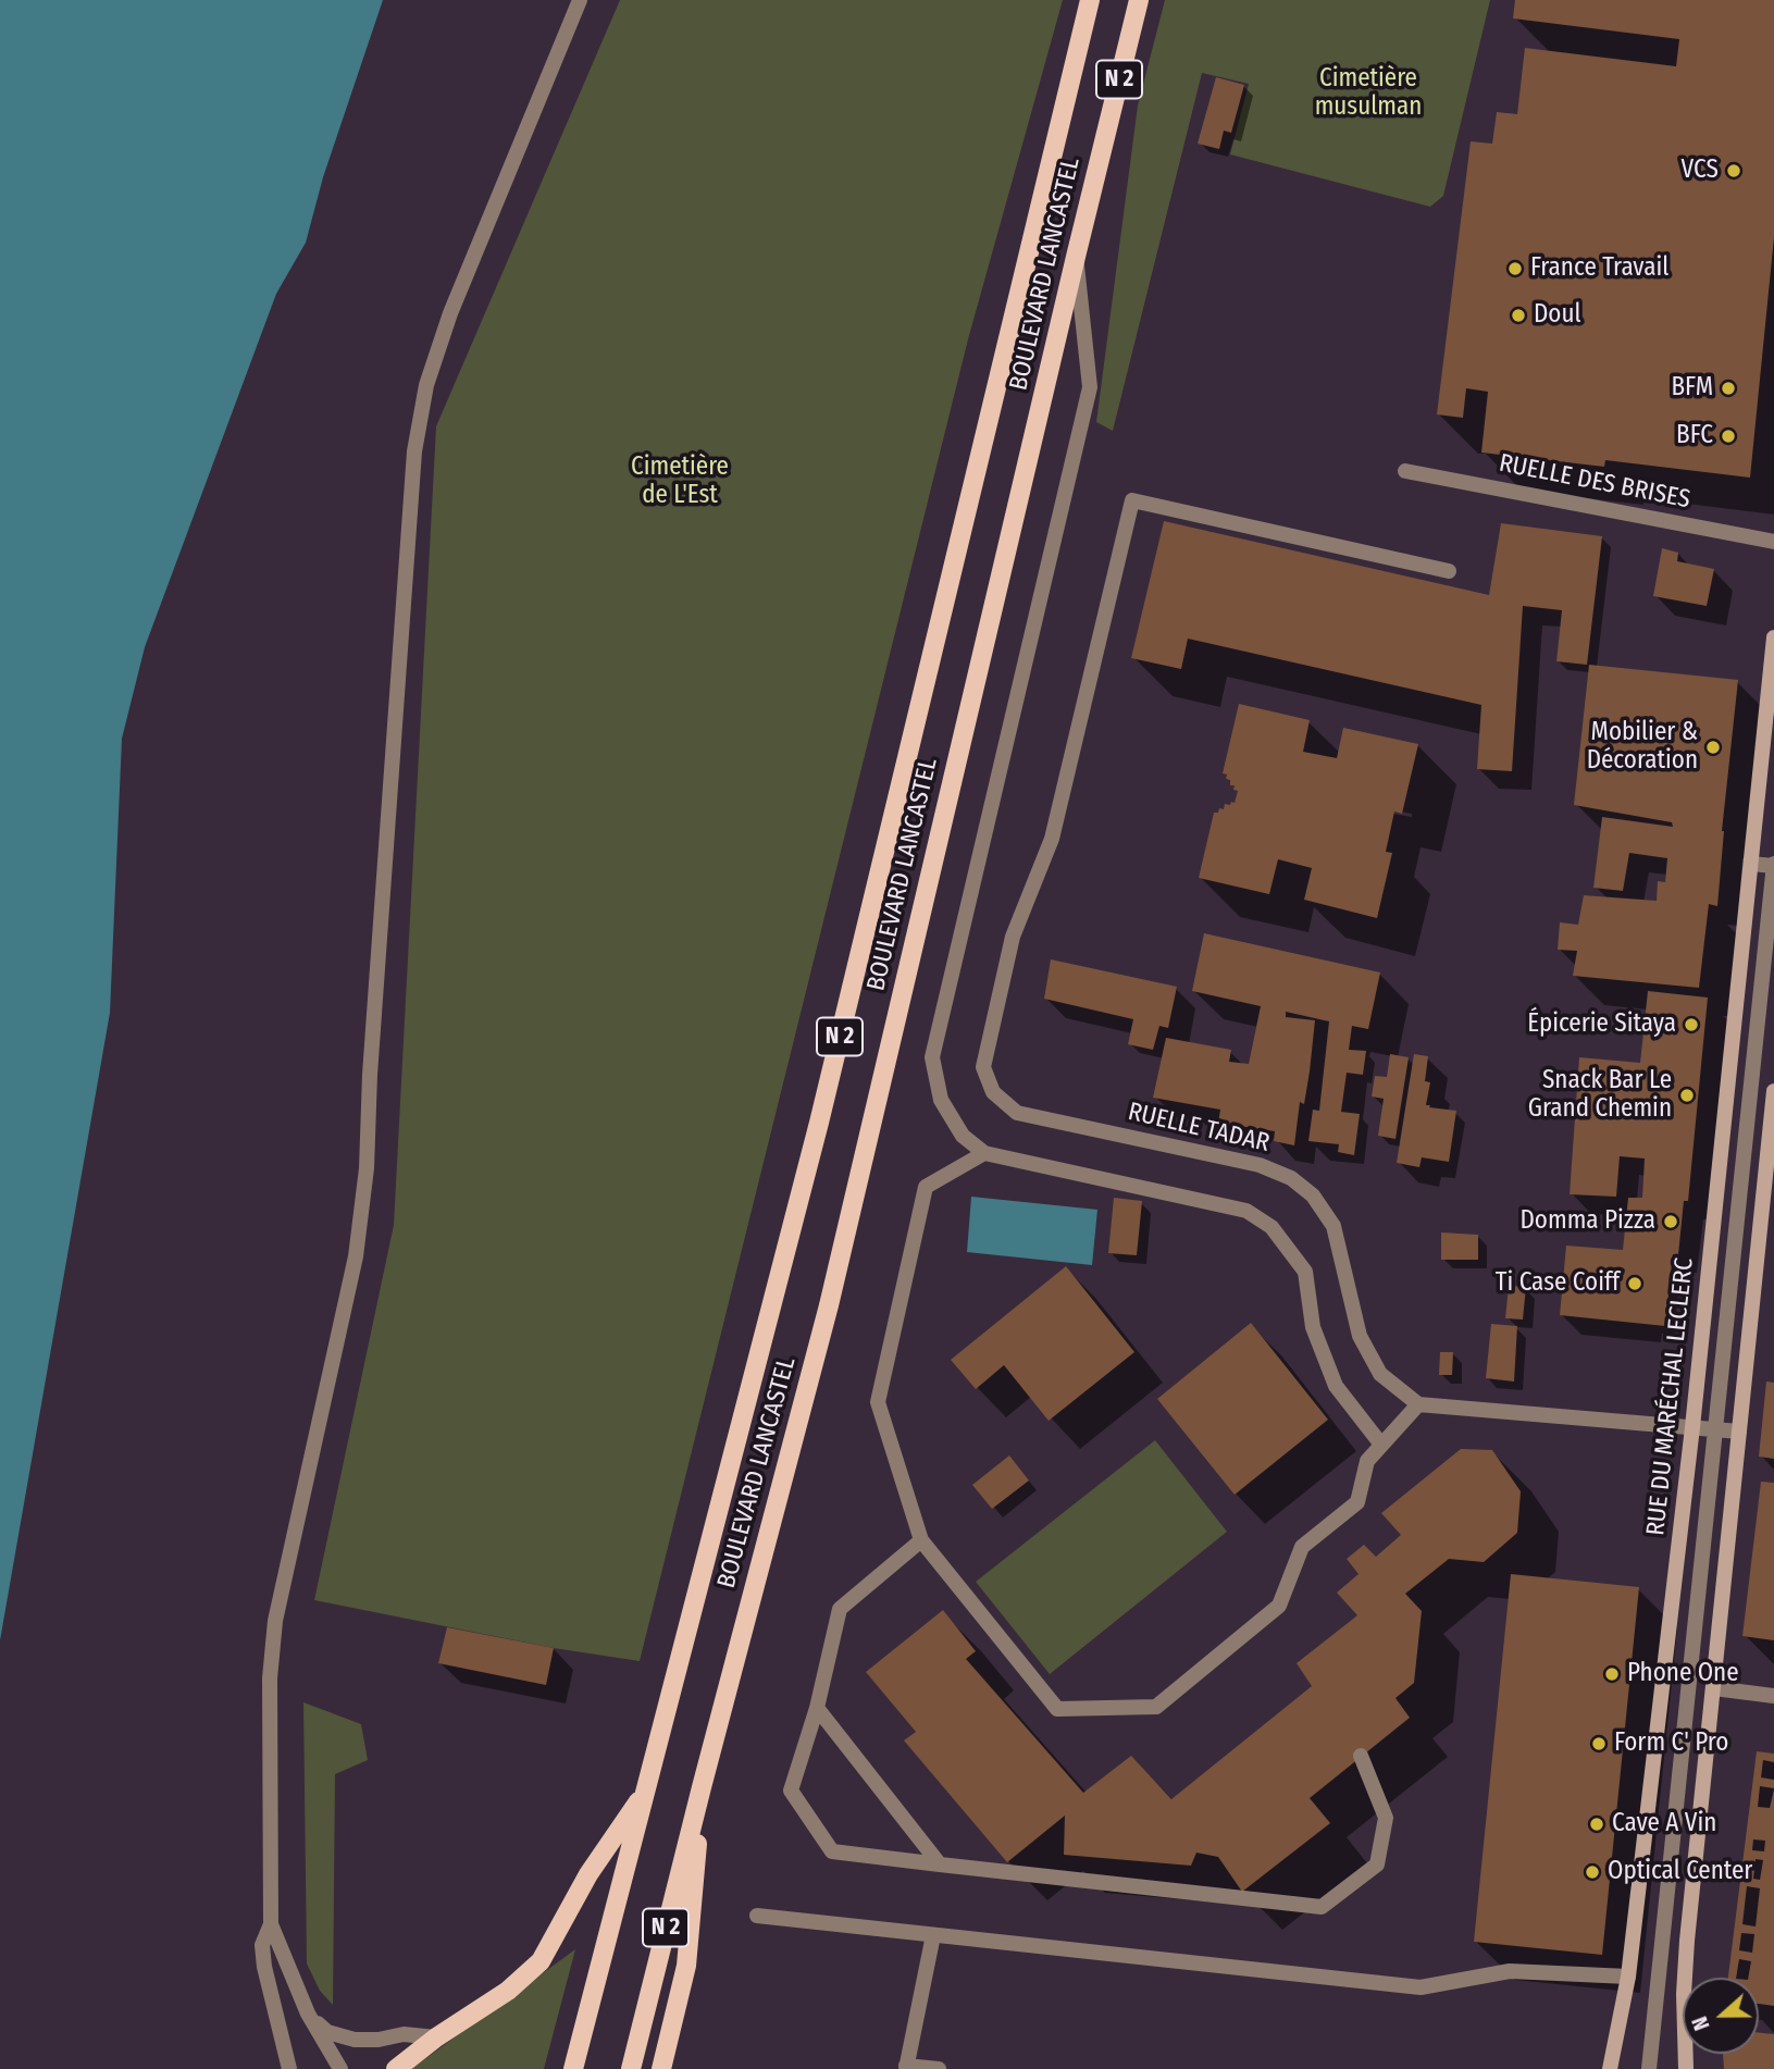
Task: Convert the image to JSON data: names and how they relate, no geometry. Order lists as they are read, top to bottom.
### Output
{
  "streets": {
    "main road": ["N 2", "BOULEVARD LANCASTEL"],
    "street": ["RUELLE DES BRISES", "RUELLE TADAR", "RUE DU MARÉCHAL LECLERC"]
  },
  "parks": ["Cimetière musulman", "Cimetière de L'Est"],
  "places": [
    "VCS",
    "France Travail",
    "Doul",
    "BFM",
    "BFC",
    "Mobilier & Décoration",
    "Épicerie Sitaya",
    "Snack Bar Le Grand Chemin",
    "Domma Pizza",
    "Ti Case Coiff",
    "Phone One",
    "Form C' Pro",
    "Cave A Vin",
    "Optical Center"
  ],
  "north": "left"
}
